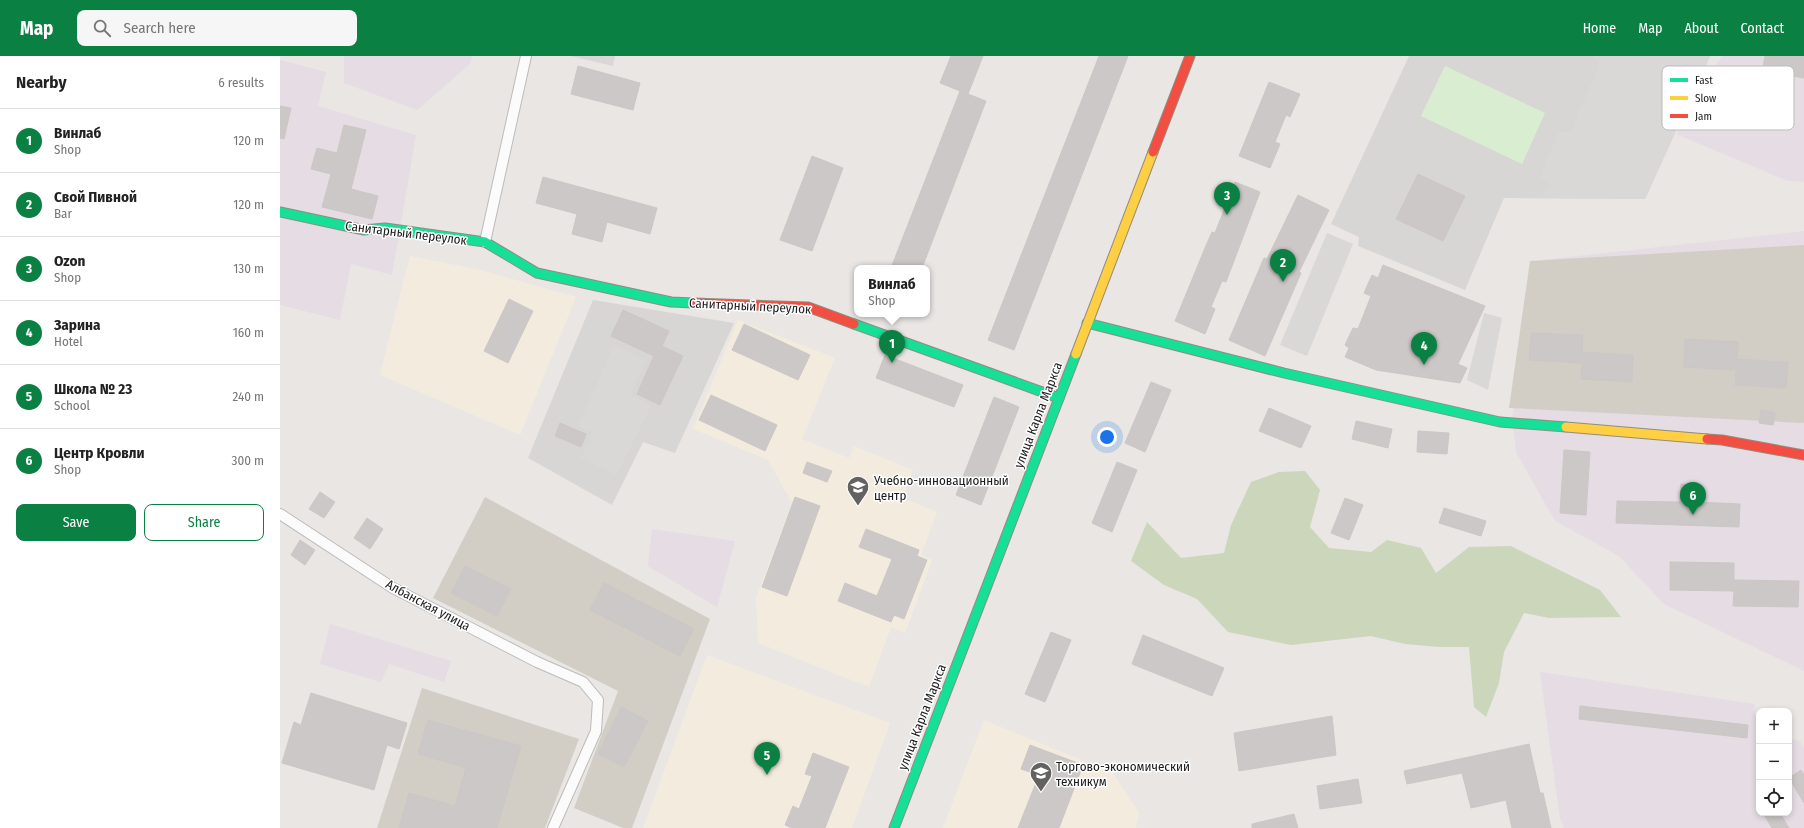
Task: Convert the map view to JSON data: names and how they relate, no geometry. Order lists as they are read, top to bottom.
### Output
{
  "streets": {
    "main road": ["Санитарный переулок", "улица Карла Маркса"],
    "street": ["Албанская улица"]
  },
  "crossings": [
    ["Санитарный переулок", "улица Карла Маркса"]
  ],
  "places": {
    "school or university": ["Учебно-инновационный центр", "Торгово-экономический техникум"]
  },
  "legend": ["Fast", "Slow", "Jam"],
  "page": {
    "header": "Map",
    "search": "Search here",
    "nav": [
      "Home",
      "Map",
      "About",
      "Contact"
    ],
    "heading": ["Nearby", "6 results"],
    "list": [
      {
        "mark": "1",
        "name": "Винлаб",
        "note": "Shop",
        "value": "120 m"
      },
      {
        "mark": "2",
        "name": "Свой Пивной",
        "note": "Bar",
        "value": "120 m"
      },
      {
        "mark": "3",
        "name": "Ozon",
        "note": "Shop",
        "value": "130 m"
      },
      {
        "mark": "4",
        "name": "Зарина",
        "note": "Hotel",
        "value": "160 m"
      },
      {
        "mark": "5",
        "name": "Школа № 23",
        "note": "School",
        "value": "240 m"
      },
      {
        "mark": "6",
        "name": "Центр Кровли",
        "note": "Shop",
        "value": "300 m"
      }
    ],
    "pins": [
      "3",
      "2",
      "1",
      "4",
      "6",
      "5"
    ],
    "popup": ["Винлаб", "Shop"],
    "buttons": ["Save", "Share"],
    "map_buttons": ["+", "−"]
  }
}
